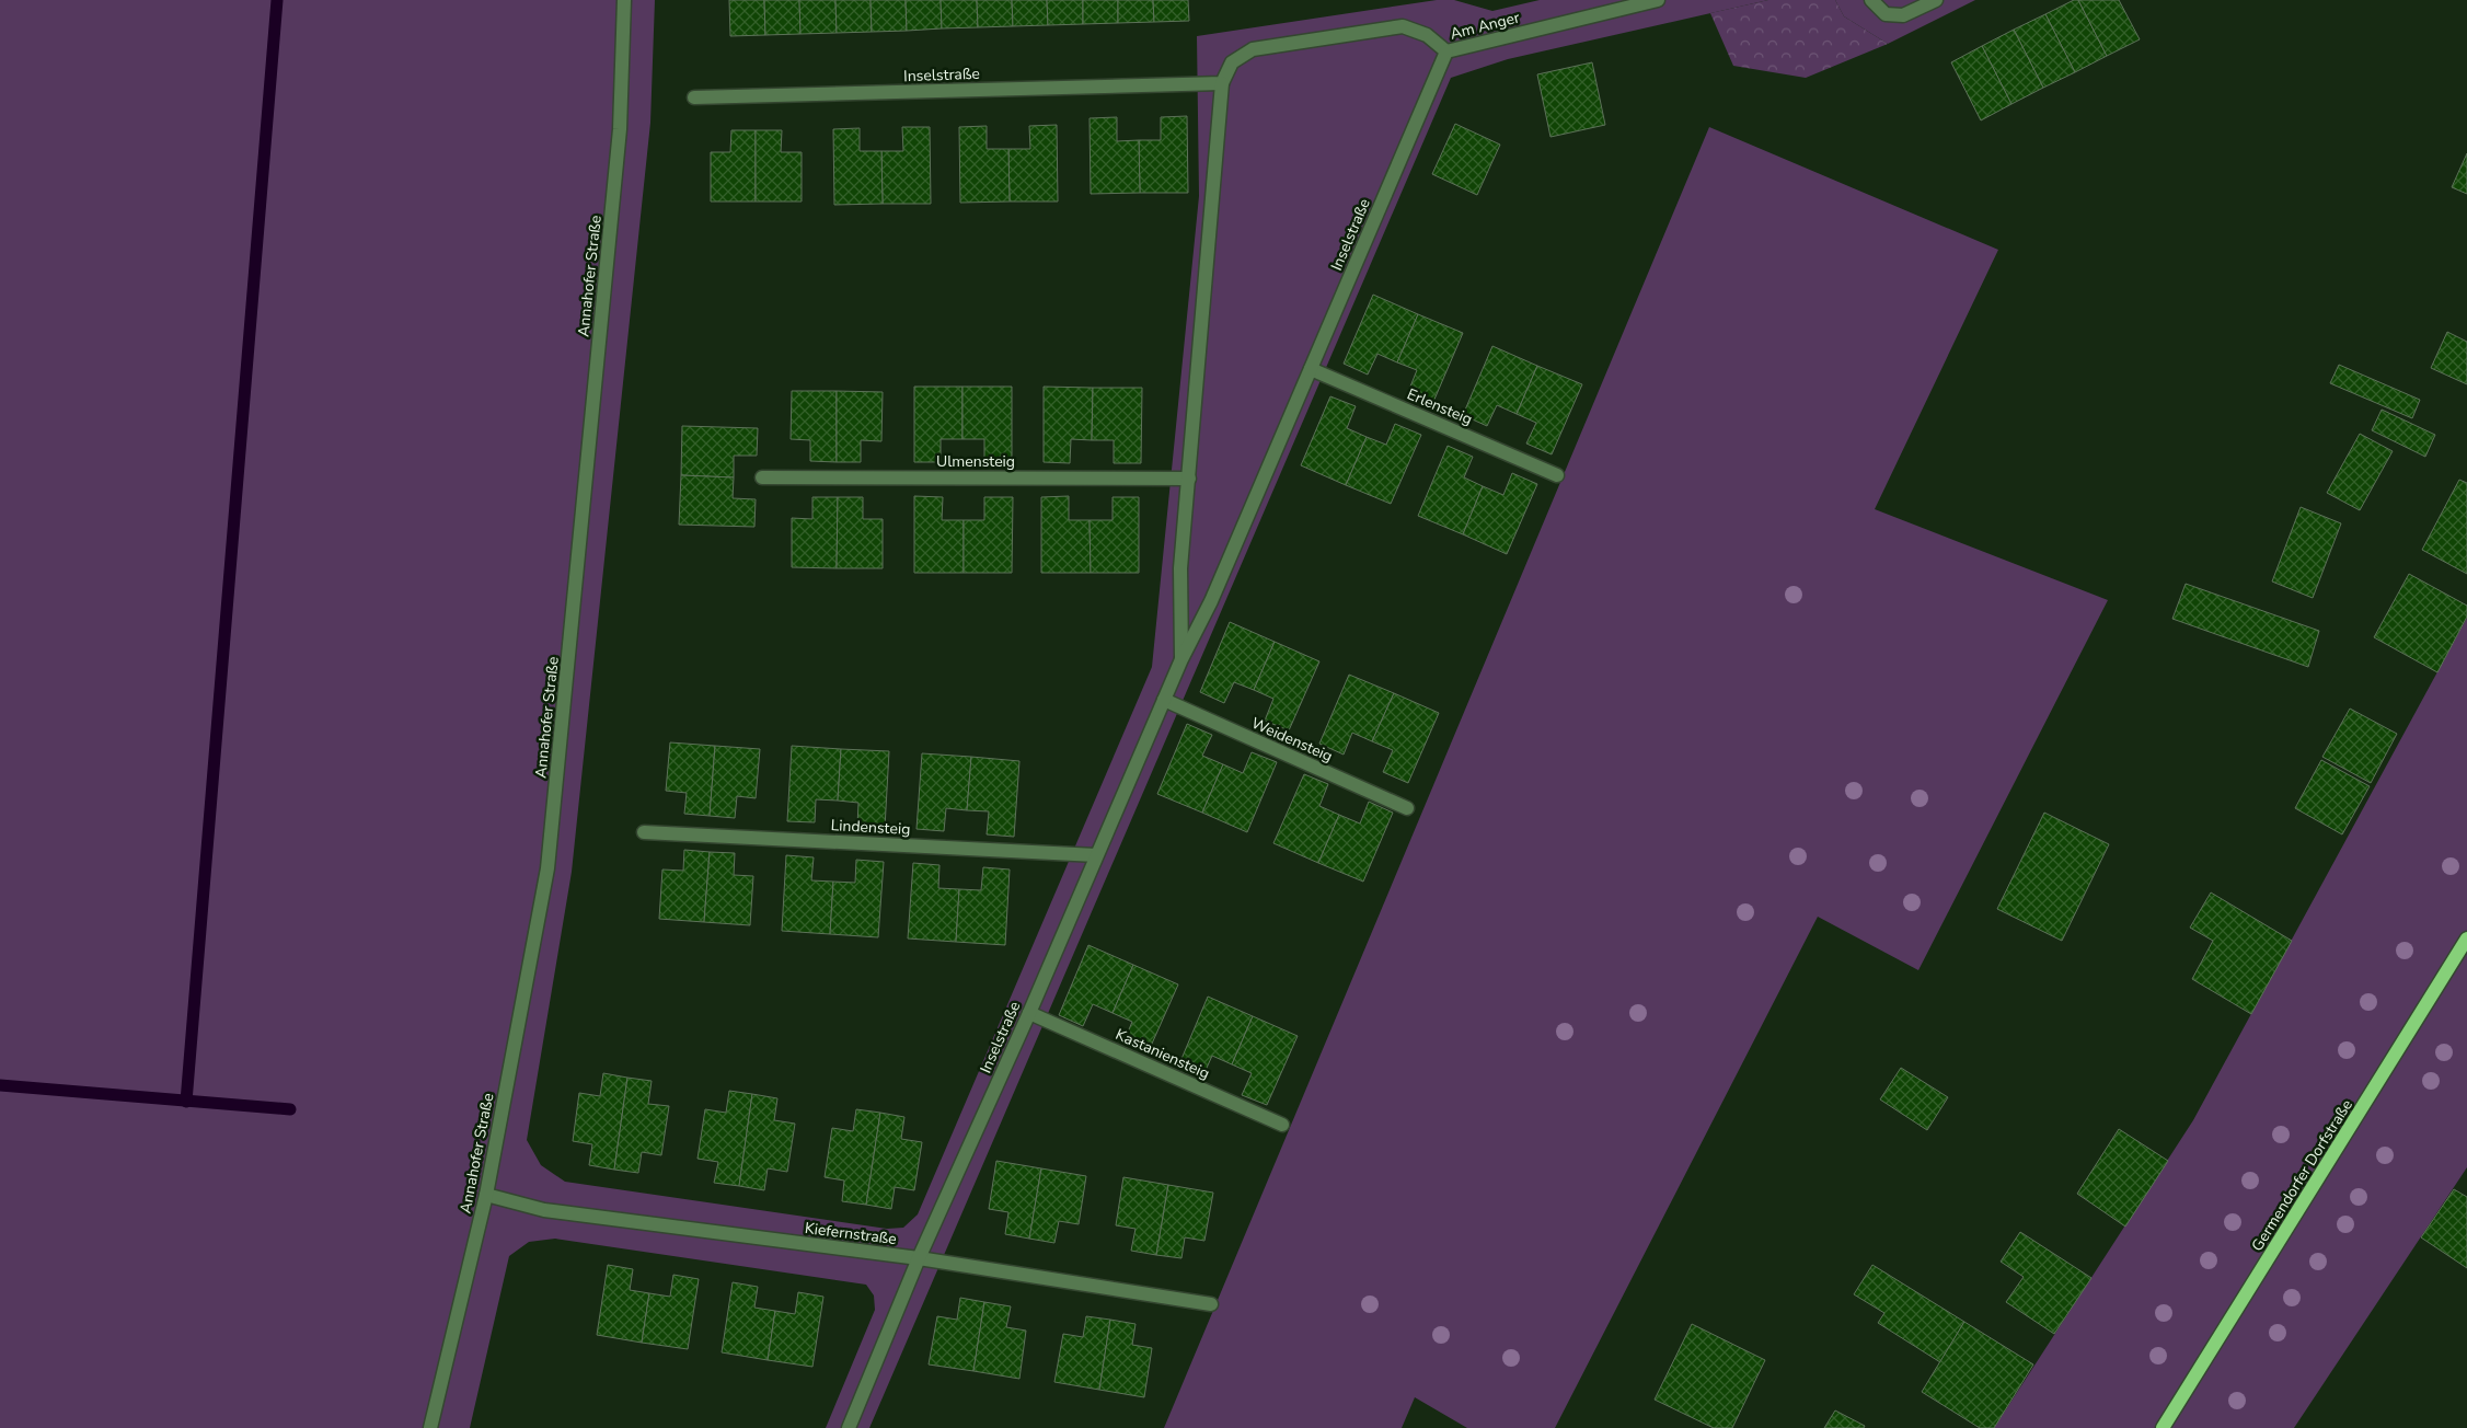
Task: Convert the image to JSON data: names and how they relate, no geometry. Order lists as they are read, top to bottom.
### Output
{
  "streets": {
    "main road": ["Germendorfer Dorfstraße"],
    "street": [
      "Am Anger",
      "Inselstraße",
      "Annahofer Straße",
      "Erlensteig",
      "Ulmensteig",
      "Weidensteig",
      "Lindensteig",
      "Kastaniensteig",
      "Kiefernstraße"
    ]
  },
  "crossings": [
    ["Am Anger", "Inselstraße"],
    ["Inselstraße", "Erlensteig"],
    ["Inselstraße", "Ulmensteig"],
    ["Inselstraße", "Weidensteig"],
    ["Inselstraße", "Lindensteig"],
    ["Inselstraße", "Kastaniensteig"],
    ["Inselstraße", "Kiefernstraße"],
    ["Annahofer Straße", "Kiefernstraße"]
  ]
}
